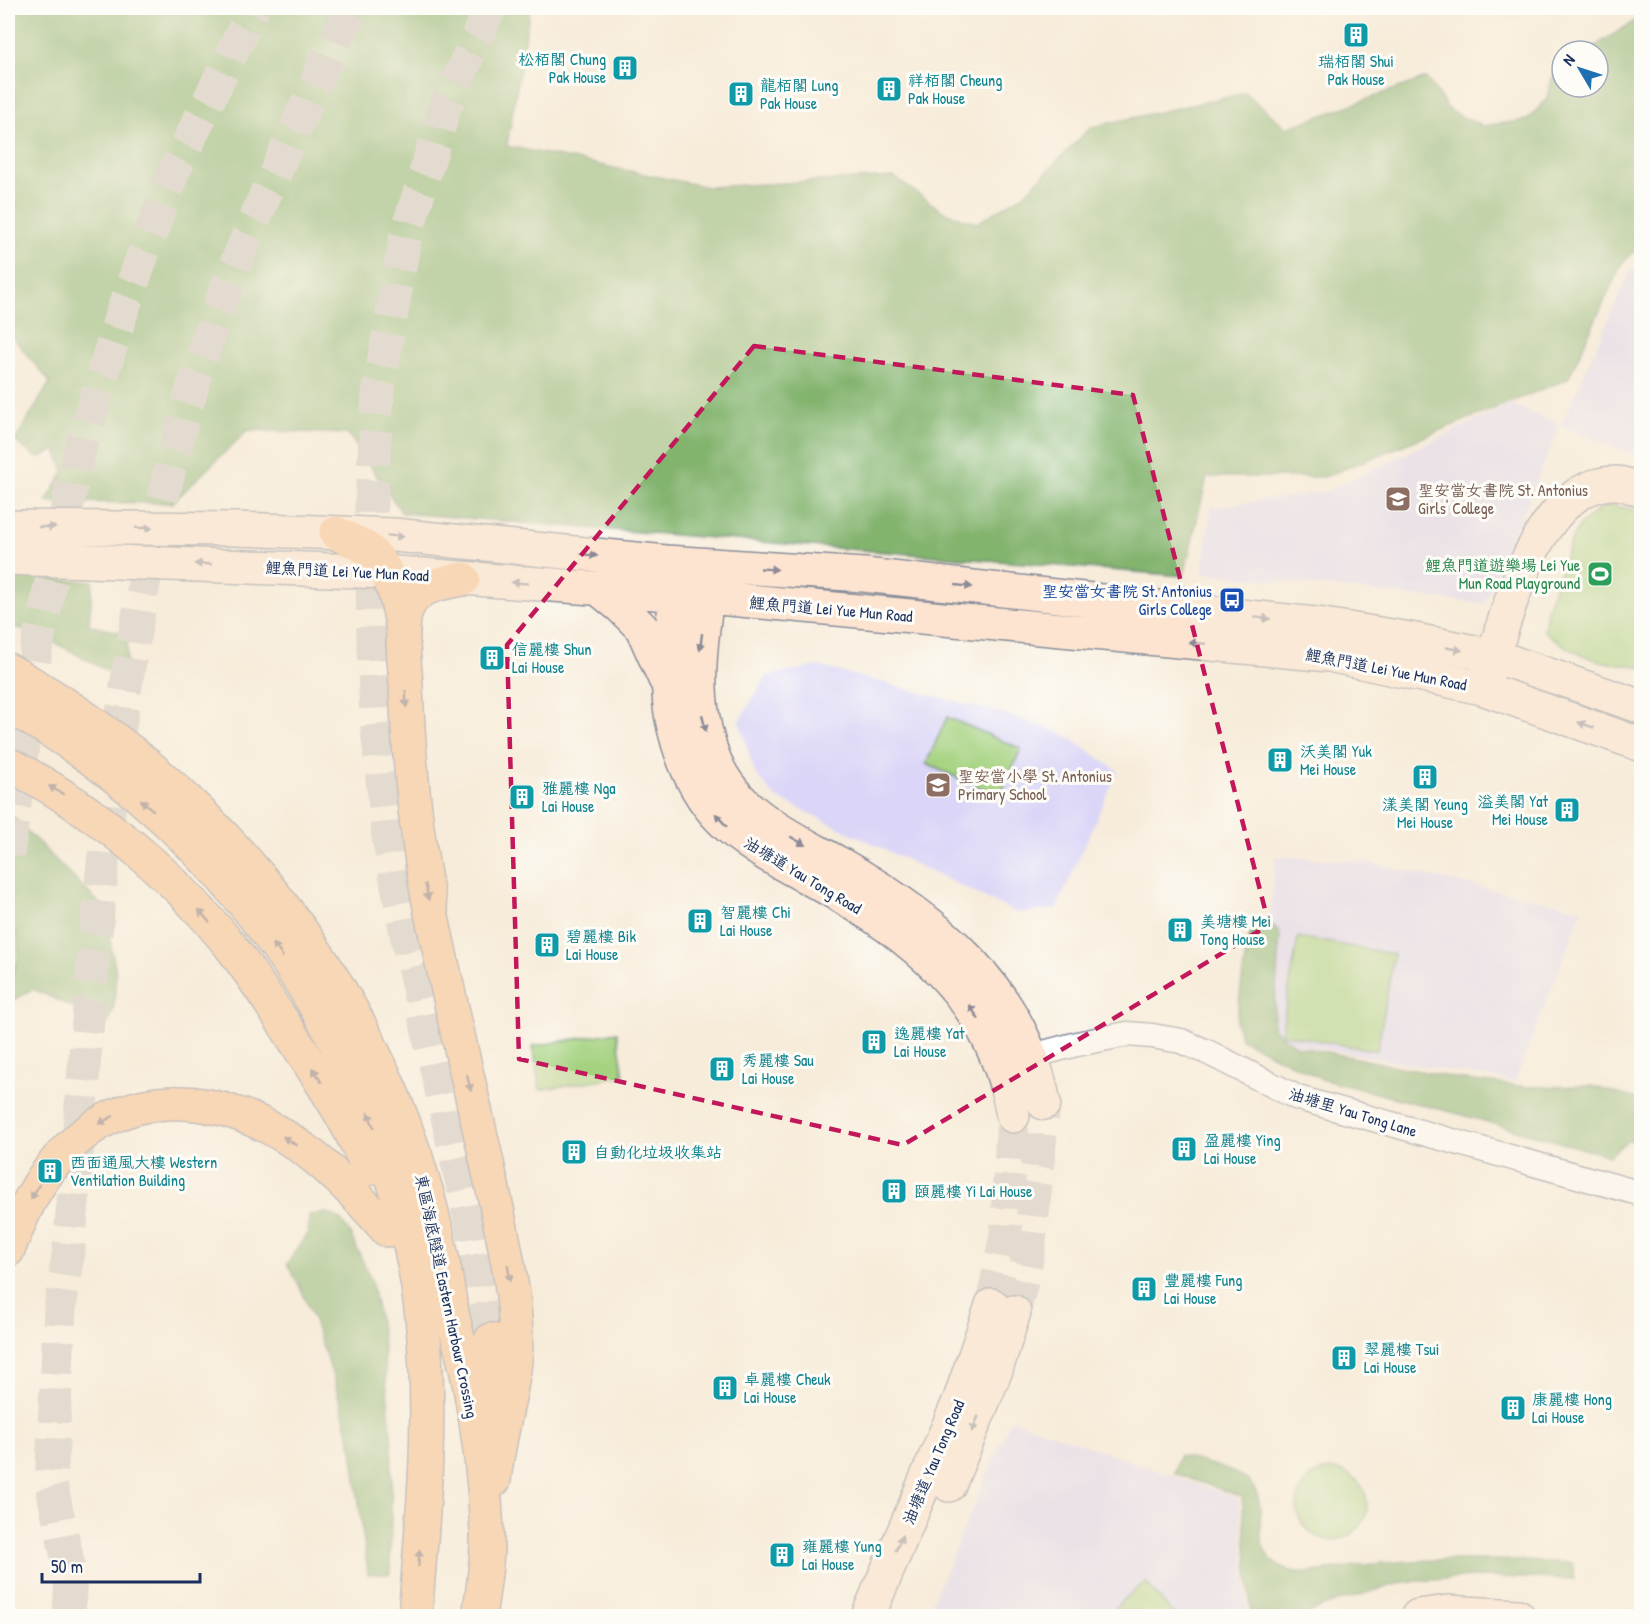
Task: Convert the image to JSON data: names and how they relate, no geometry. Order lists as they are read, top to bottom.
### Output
{
  "streets": {
    "highway": ["東區海底隧道 Eastern Harbour Crossing"],
    "main road": ["鯉魚門道 Lei Yue Mun Road", "油塘道 Yau Tong Road"],
    "street": ["油塘里 Yau Tong Lane"]
  },
  "crossings": [
    ["鯉魚門道 Lei Yue Mun Road", "油塘道 Yau Tong Road"],
    ["油塘道 Yau Tong Road", "油塘里 Yau Tong Lane"]
  ],
  "places": {
    "building": [
      "瑞栢閣 Shui Pak House",
      "松栢閣 Chung Pak House",
      "祥栢閣 Cheung Pak House",
      "龍栢閣 Lung Pak House",
      "信麗樓 Shun Lai House",
      "沃美閣 Yuk Mei House",
      "漾美閣 Yeung Mei House",
      "雅麗樓 Nga Lai House",
      "溢美閣 Yat Mei House",
      "智麗樓 Chi Lai House",
      "美塘樓 Mei Tong House",
      "碧麗樓 Bik Lai House",
      "逸麗樓 Yat Lai House",
      "秀麗樓 Sau Lai House",
      "盈麗樓 Ying Lai House",
      "自動化垃圾收集站",
      "西面通風大樓 Western Ventilation Building",
      "頤麗樓 Yi Lai House",
      "豐麗樓 Fung Lai House",
      "翠麗樓 Tsui Lai House",
      "卓麗樓 Cheuk Lai House",
      "康麗樓 Hong Lai House",
      "雍麗樓 Yung Lai House"
    ],
    "school or university": ["聖安當女書院 St. Antonius Girls' College", "聖安當小學 St. Antonius Primary School"],
    "sports": ["鯉魚門道遊樂場 Lei Yue Mun Road Playground"],
    "bus stop": ["聖安當女書院 St. Antonius Girls College"]
  },
  "scale_bar": "50 m",
  "north": "top left"
}
